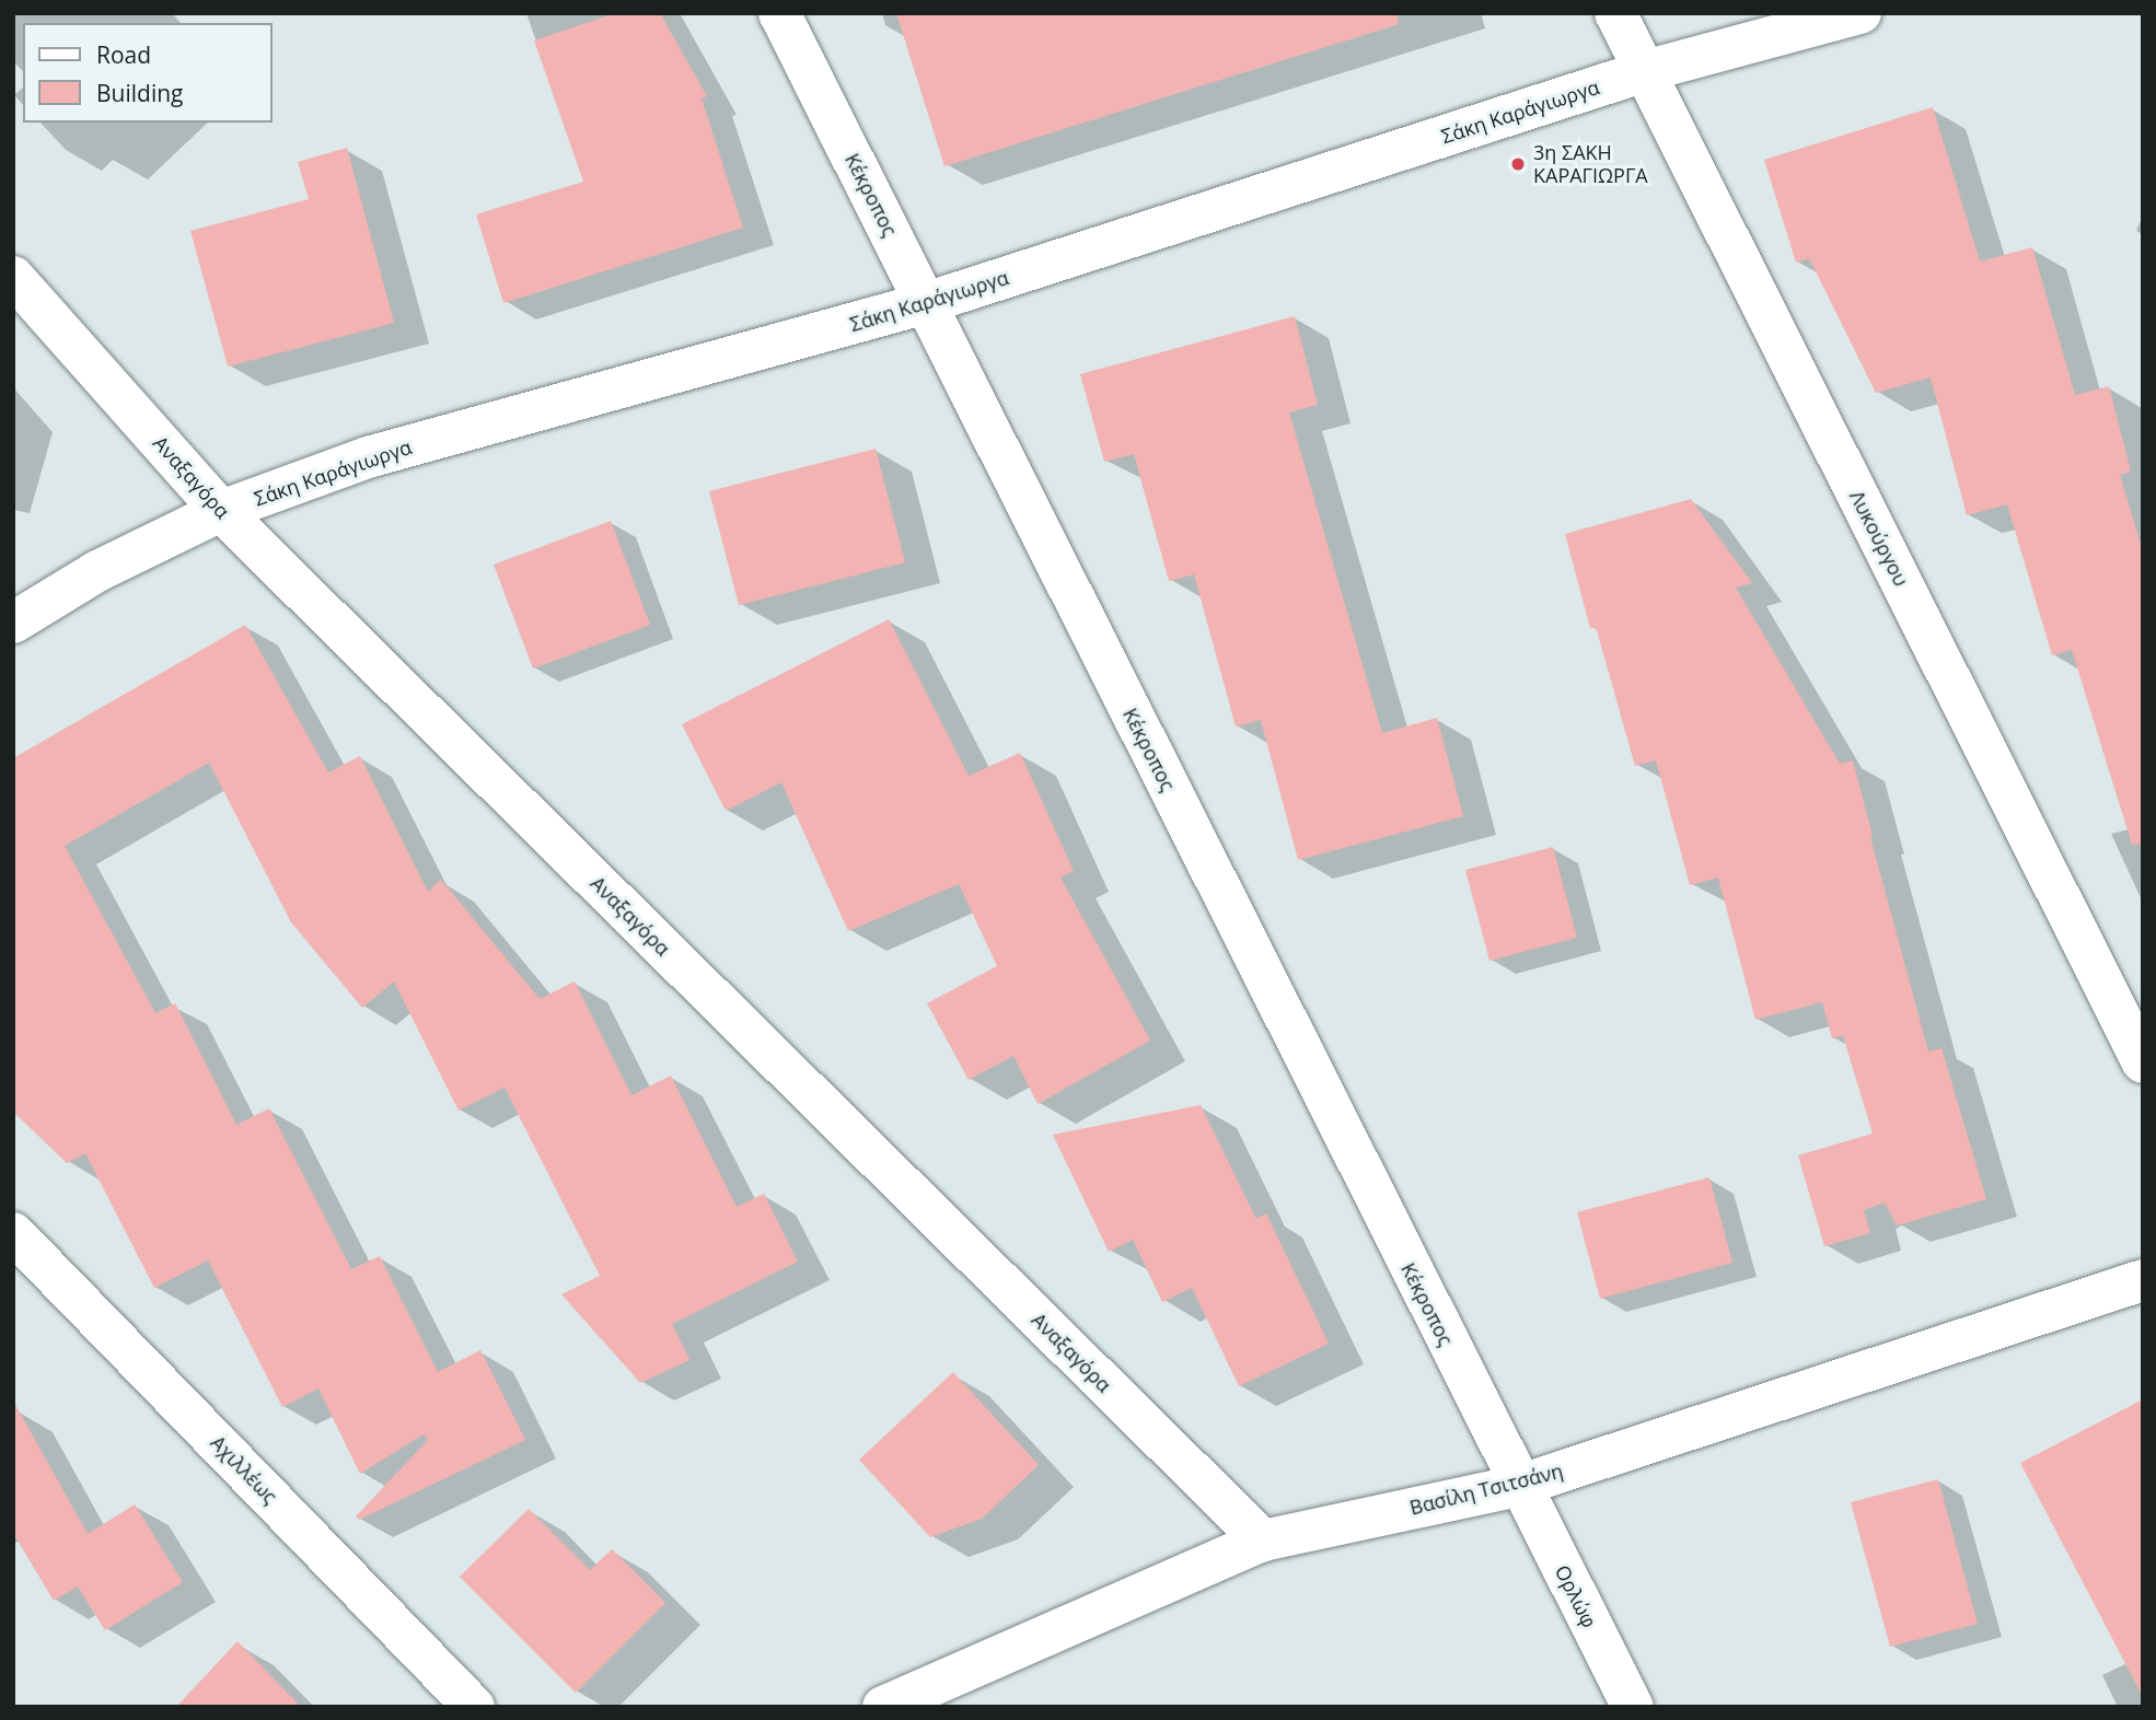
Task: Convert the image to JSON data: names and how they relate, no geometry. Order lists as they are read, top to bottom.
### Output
{
  "streets": {
    "street": [
      "Σάκη Καράγιωργα",
      "Κέκροπος",
      "Αναξαγόρα",
      "Λυκούργου",
      "Αχιλλέως",
      "Βασίλη Τσιτσάνη",
      "Ορλώφ"
    ]
  },
  "crossings": [
    ["Σάκη Καράγιωργα", "Κέκροπος"],
    ["Σάκη Καράγιωργα", "Αναξαγόρα"],
    ["Σάκη Καράγιωργα", "Λυκούργου"],
    ["Κέκροπος", "Βασίλη Τσιτσάνη"],
    ["Κέκροπος", "Ορλώφ"],
    ["Αναξαγόρα", "Βασίλη Τσιτσάνη"],
    ["Βασίλη Τσιτσάνη", "Ορλώφ"]
  ],
  "places": ["3η ΣΑΚΗ ΚΑΡΑΓΙΩΡΓΑ"],
  "legend": ["Road", "Building"]
}
